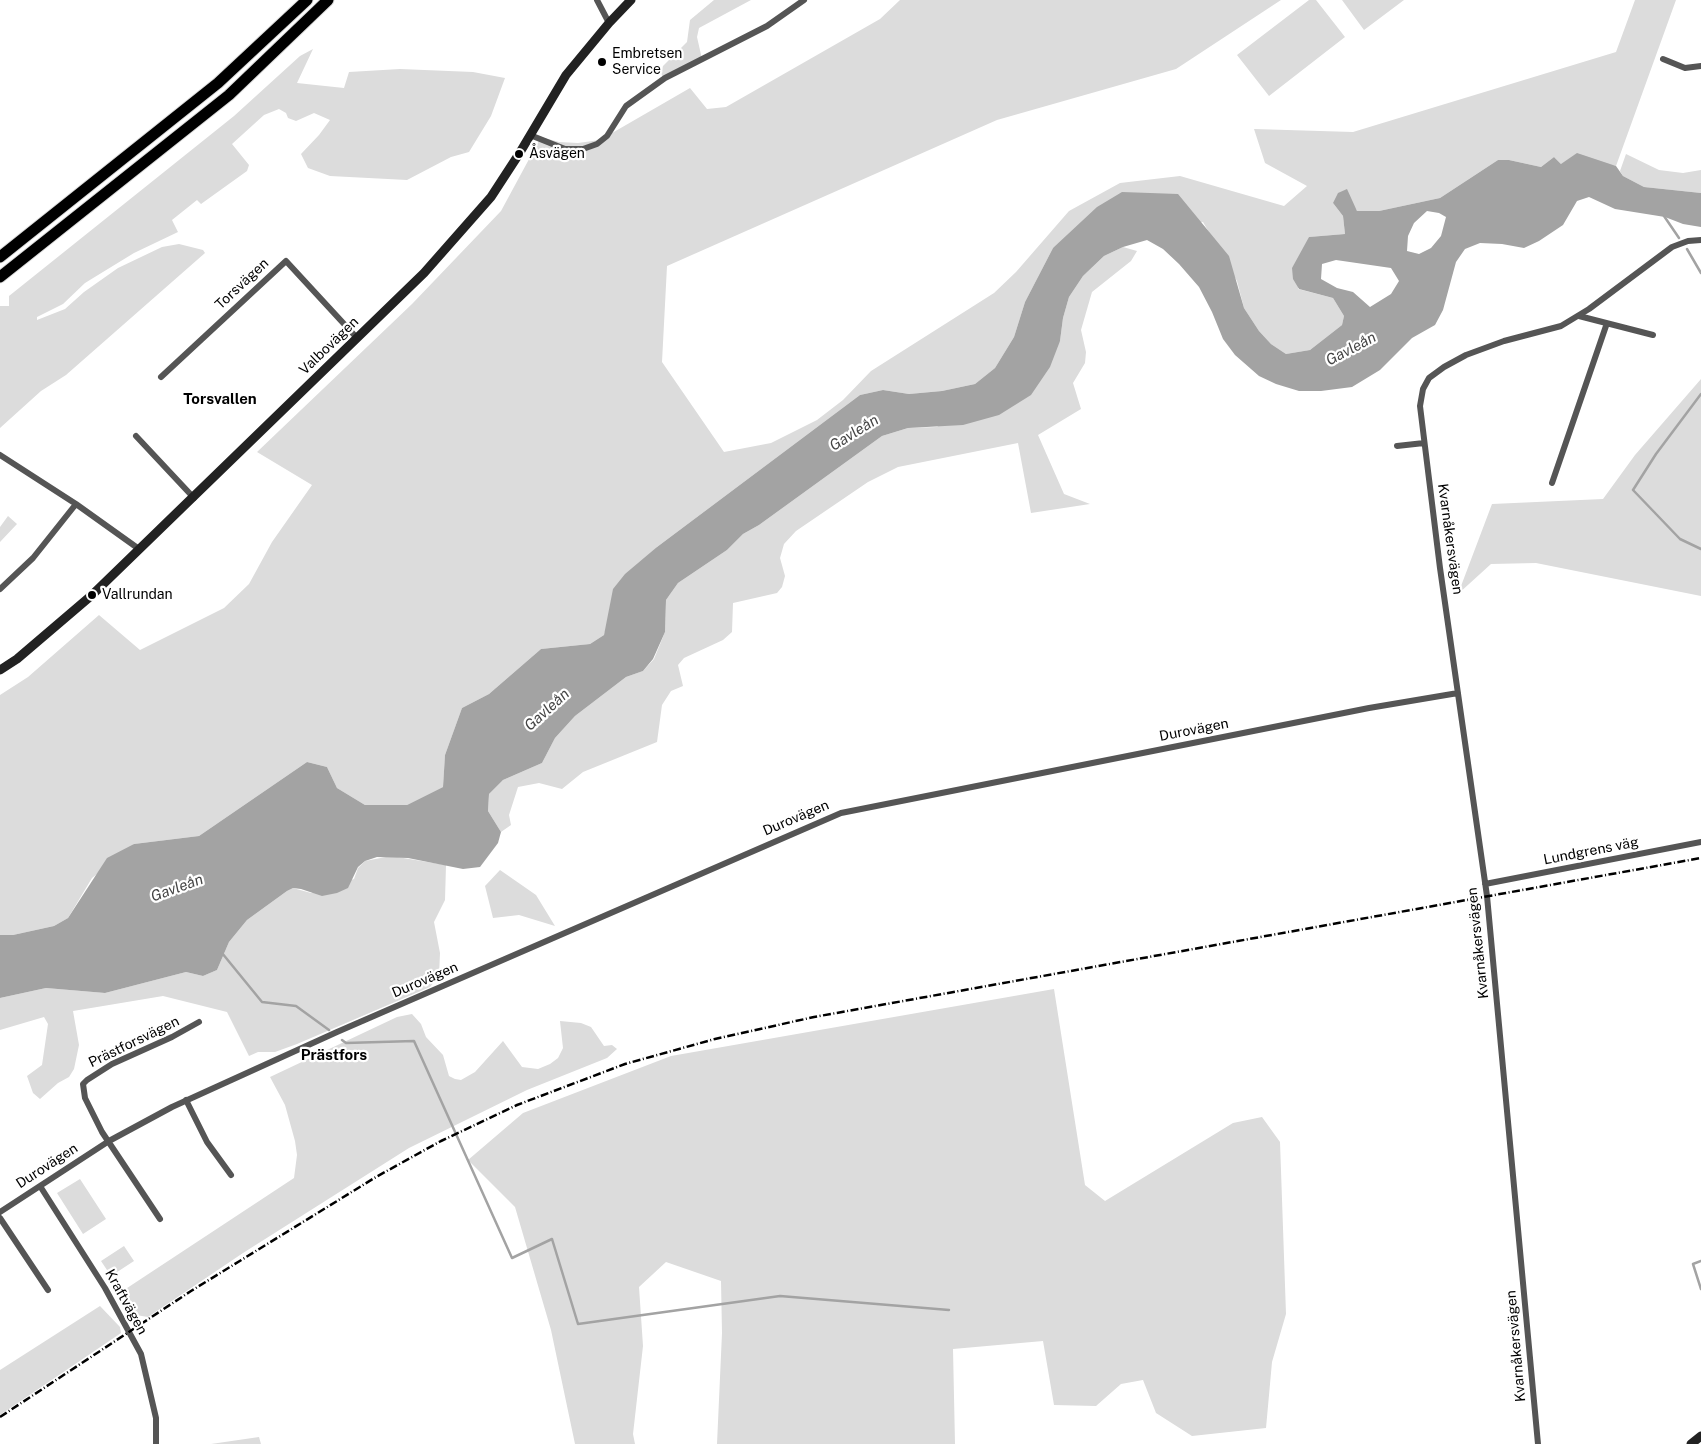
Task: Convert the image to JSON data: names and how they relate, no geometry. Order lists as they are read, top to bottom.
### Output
{
  "streets": {
    "main road": ["Valbovägen"],
    "street": [
      "Torsvägen",
      "Kvarnåkersvägen",
      "Durovägen",
      "Lundgrens väg",
      "Prästforsvägen",
      "Kraftvägen"
    ]
  },
  "crossings": [
    ["Torsvägen", "Valbovägen"],
    ["Kvarnåkersvägen", "Durovägen"],
    ["Kvarnåkersvägen", "Lundgrens väg"],
    ["Durovägen", "Prästforsvägen"],
    ["Durovägen", "Kraftvägen"]
  ],
  "districts": ["Torsvallen", "Prästfors"],
  "water": ["Gavleån"],
  "places": ["Embretsen Service", "Åsvägen", "Vallrundan"]
}
